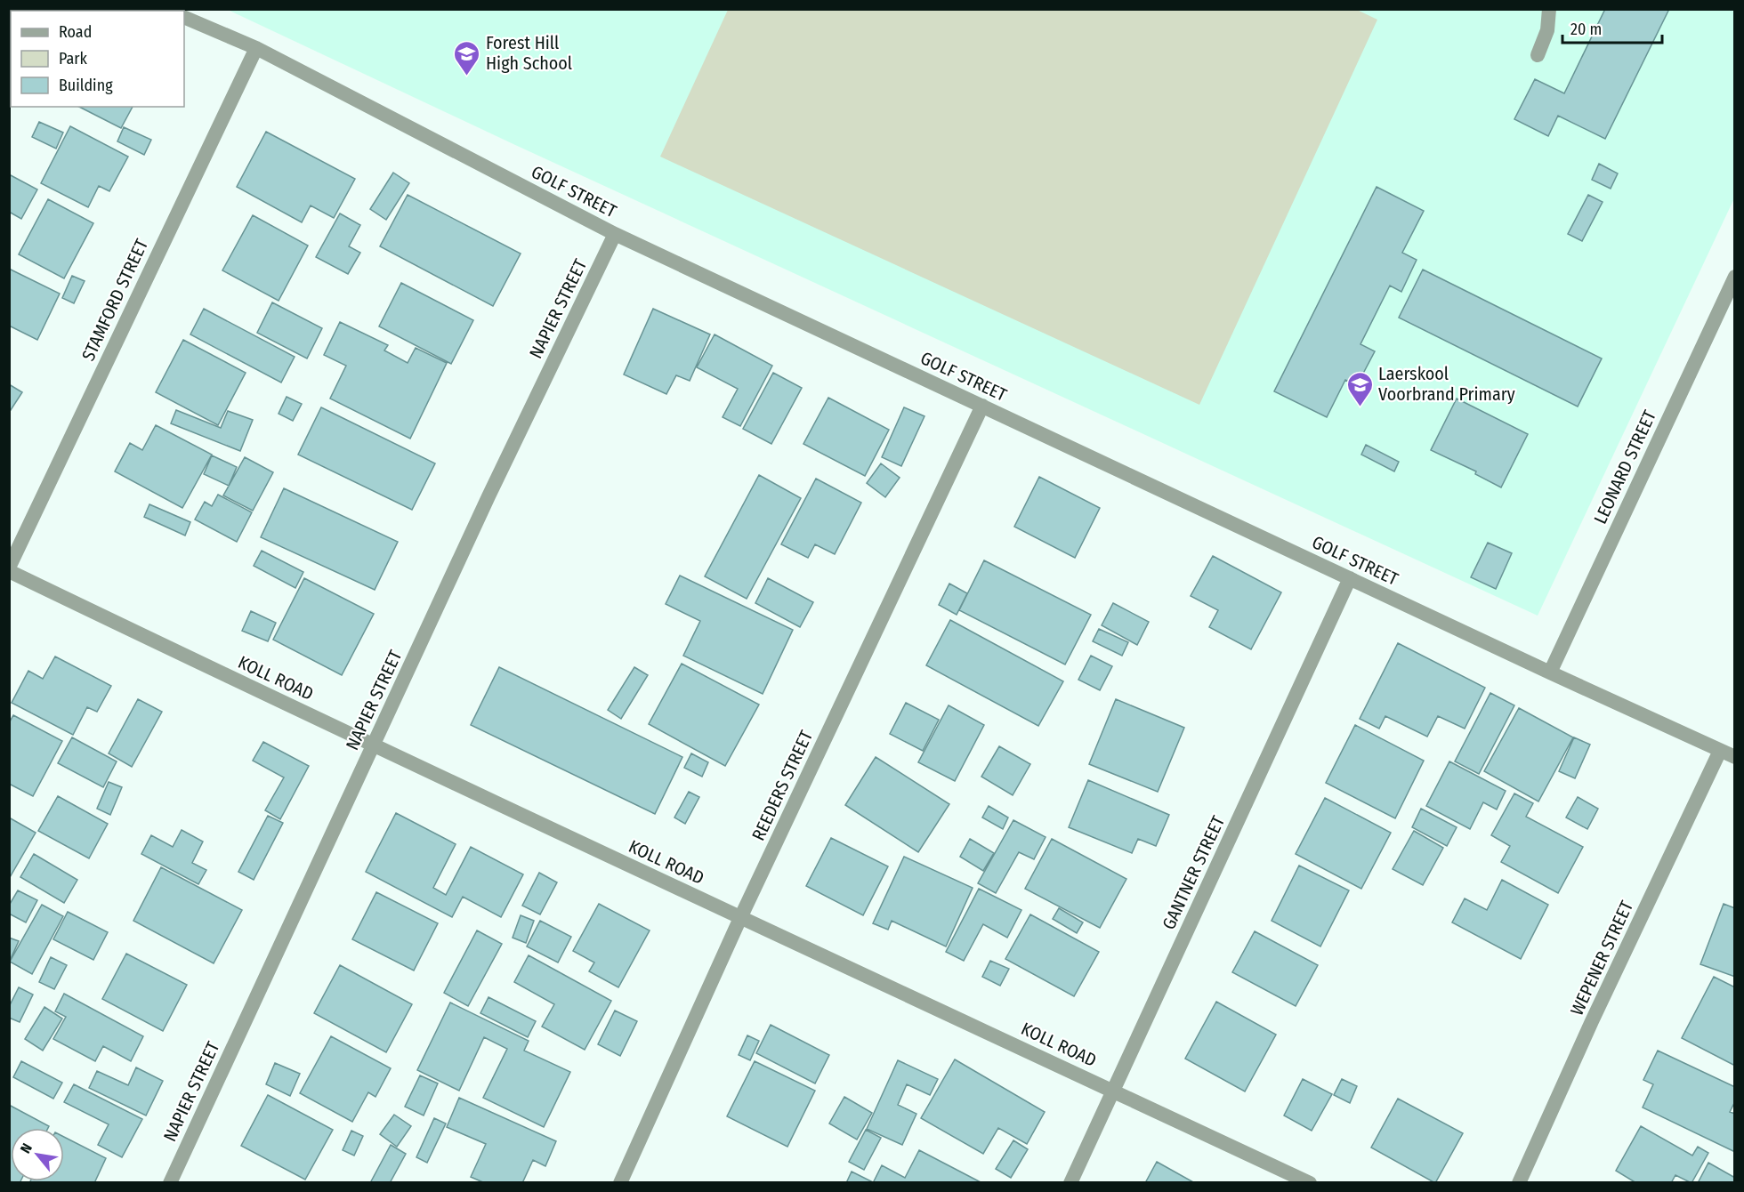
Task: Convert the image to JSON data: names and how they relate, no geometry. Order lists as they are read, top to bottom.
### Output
{
  "streets": {
    "street": [
      "GOLF STREET",
      "STAMFORD STREET",
      "NAPIER STREET",
      "LEONARD STREET",
      "KOLL ROAD",
      "REEDERS STREET",
      "GANTNER STREET",
      "WEPENER STREET"
    ]
  },
  "crossings": [
    ["GOLF STREET", "STAMFORD STREET"],
    ["GOLF STREET", "NAPIER STREET"],
    ["GOLF STREET", "LEONARD STREET"],
    ["GOLF STREET", "REEDERS STREET"],
    ["GOLF STREET", "GANTNER STREET"],
    ["GOLF STREET", "WEPENER STREET"],
    ["STAMFORD STREET", "KOLL ROAD"],
    ["NAPIER STREET", "KOLL ROAD"],
    ["KOLL ROAD", "REEDERS STREET"],
    ["KOLL ROAD", "GANTNER STREET"]
  ],
  "places": {
    "school or university": ["Forest Hill High School", "Laerskool Voorbrand Primary"]
  },
  "legend": ["Road", "Park", "Building"],
  "scale_bar": "20 m",
  "north": "top left"
}
